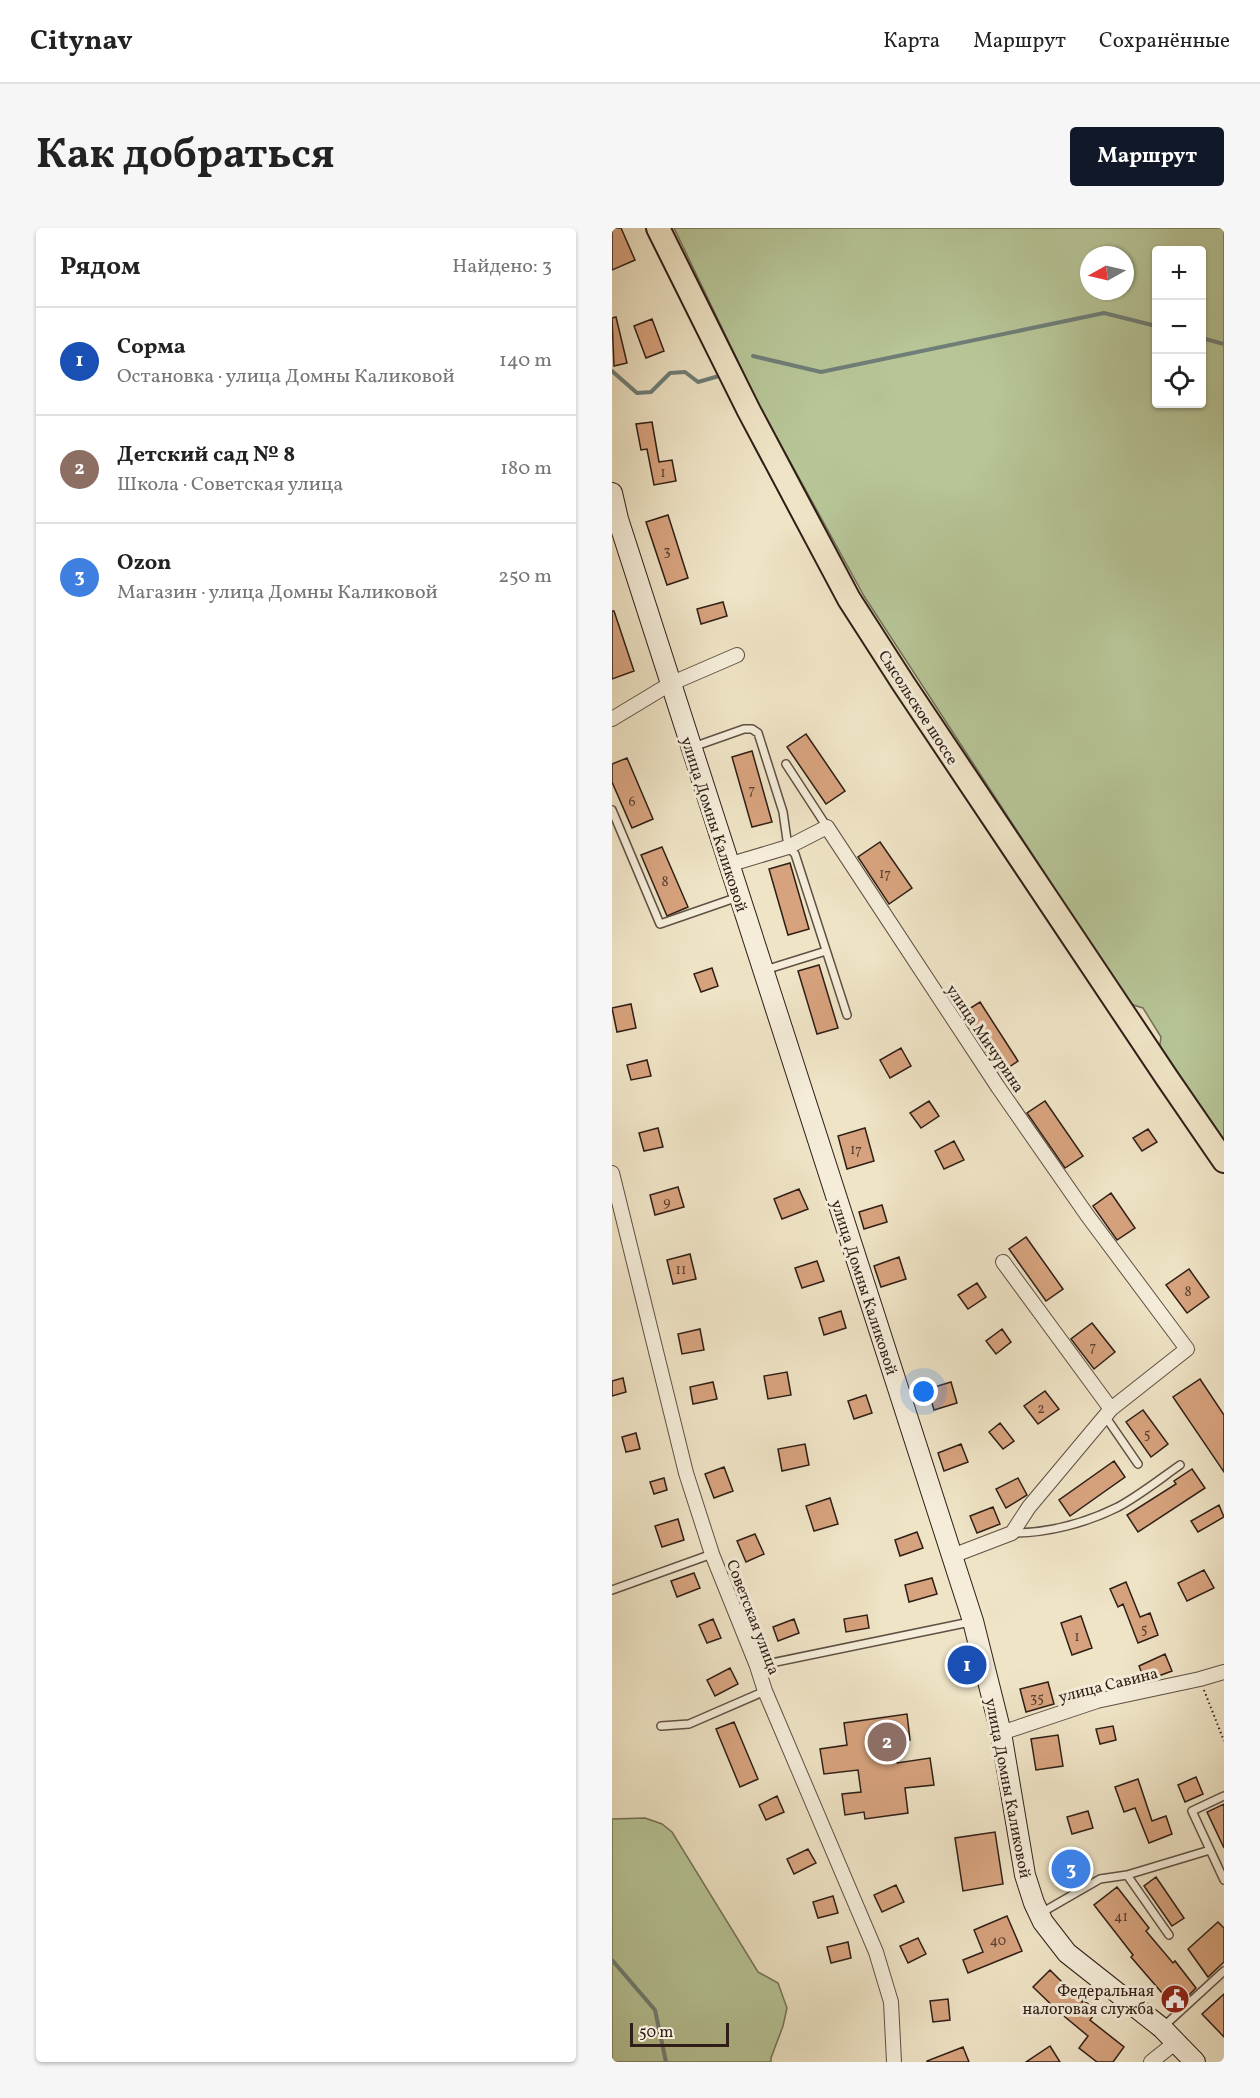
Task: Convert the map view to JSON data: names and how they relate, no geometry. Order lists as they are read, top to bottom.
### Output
{
  "streets": {
    "highway": ["Сысольское шоссе"],
    "main road": ["улица Домны Каликовой"],
    "street": ["улица Мичурина", "Советская улица", "улица Савина"]
  },
  "crossings": [
    ["улица Домны Каликовой", "улица Савина"]
  ],
  "places": {
    "public building": ["Федеральная налоговая служба"]
  },
  "house_numbers": [
    "1",
    "3",
    "7",
    "6",
    "17",
    "8",
    "17",
    "9",
    "11",
    "8",
    "7",
    "2",
    "5",
    "5",
    "1",
    "35",
    "41",
    "40"
  ],
  "scale_bar": "50 m",
  "north": "left",
  "page": {
    "header": "Citynav",
    "nav": ["Карта", "Маршрут", "Сохранённые"],
    "title": "Как добраться",
    "buttons": "Маршрут",
    "heading": ["Рядом", "Найдено: 3"],
    "map_buttons": ["+", "−"],
    "list": [
      {
        "mark": "1",
        "name": "Сорма",
        "note": "Остановка · улица Домны Каликовой",
        "value": "140 m"
      },
      {
        "mark": "2",
        "name": "Детский сад № 8",
        "note": "Школа · Советская улица",
        "value": "180 m"
      },
      {
        "mark": "3",
        "name": "Ozon",
        "note": "Магазин · улица Домны Каликовой",
        "value": "250 m"
      }
    ],
    "pins": ["1", "2", "3"],
    "scale": "50 m"
  }
}
